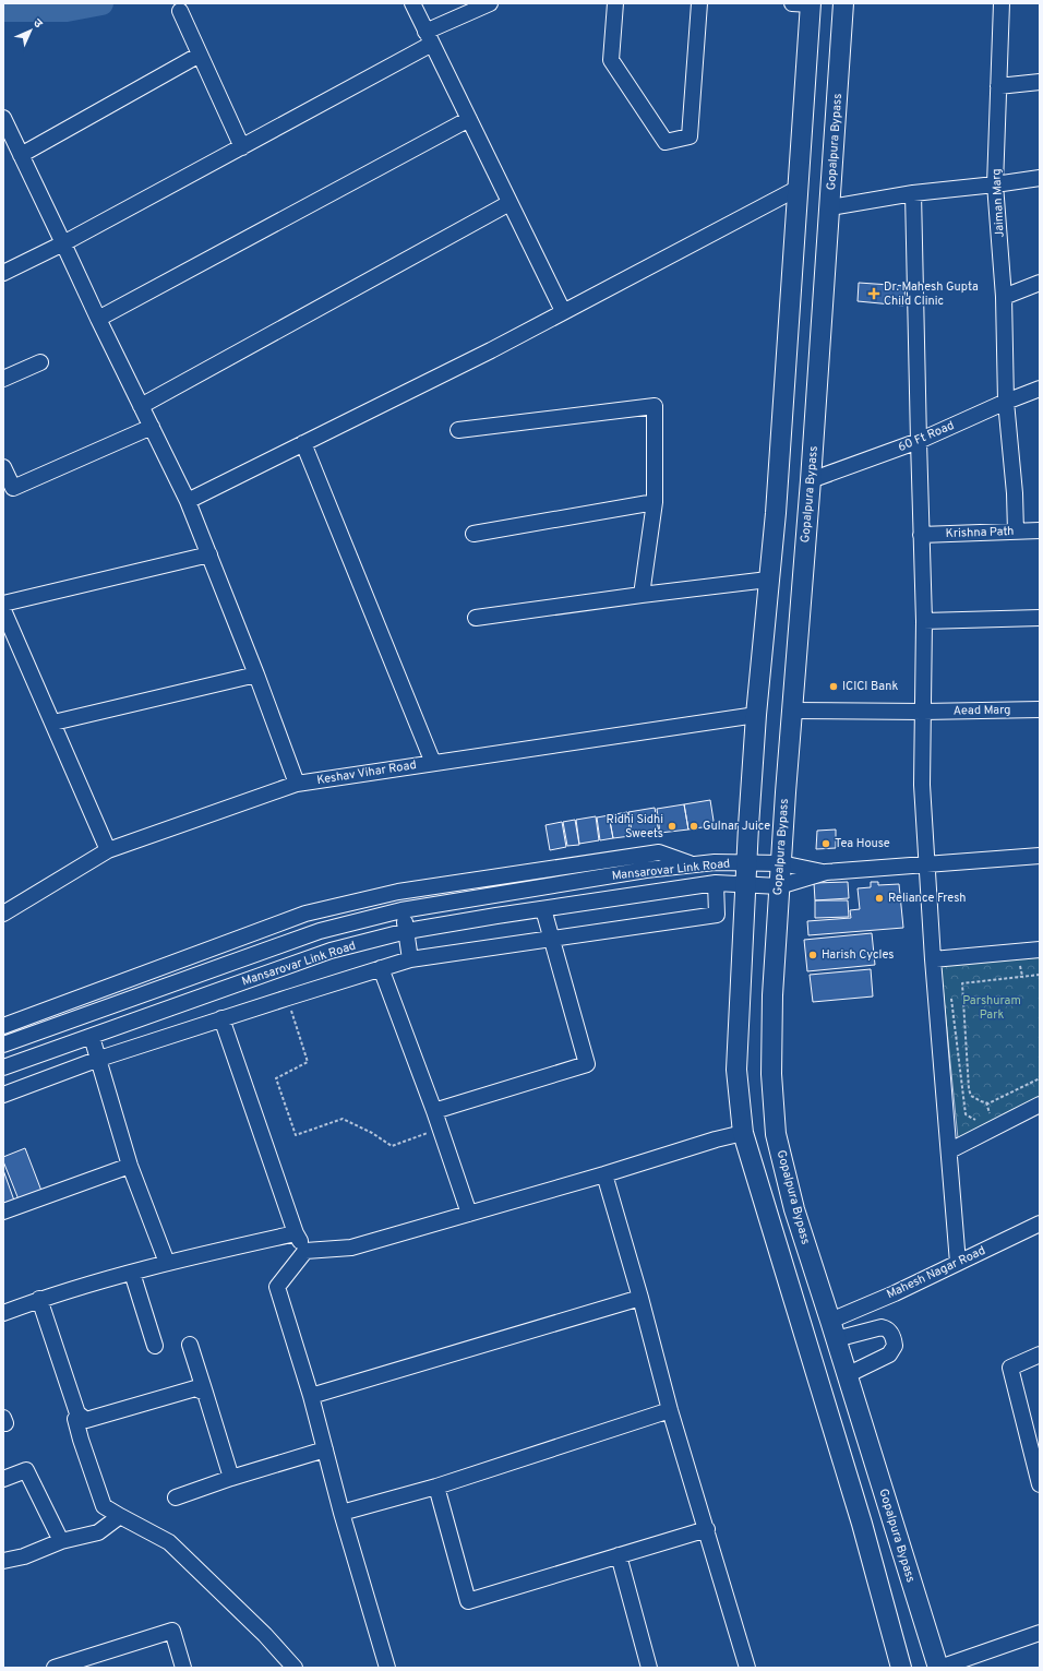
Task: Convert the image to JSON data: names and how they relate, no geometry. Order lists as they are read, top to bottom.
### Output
{
  "streets": {
    "main road": ["Gopalpura Bypass"],
    "street": [
      "Jaiman Marg",
      "60 Ft Road",
      "Krishna Path",
      "Aead Marg",
      "Keshav Vihar Road",
      "Mansarovar Link Road",
      "Mahesh Nagar Road"
    ]
  },
  "crossings": [
    ["Gopalpura Bypass", "60 Ft Road"],
    ["Gopalpura Bypass", "Aead Marg"],
    ["Gopalpura Bypass", "Mansarovar Link Road"],
    ["Gopalpura Bypass", "Mahesh Nagar Road"],
    ["Jaiman Marg", "60 Ft Road"],
    ["Jaiman Marg", "Krishna Path"]
  ],
  "parks": ["Parshuram Park"],
  "places": {
    "health": ["Dr. Mahesh Gupta Child Clinic"],
    "other": [
      "ICICI Bank",
      "Ridhi Sidhi Sweets",
      "Gulnar Juice",
      "Tea House",
      "Reliance Fresh",
      "Harish Cycles"
    ]
  },
  "north": "top right"
}
